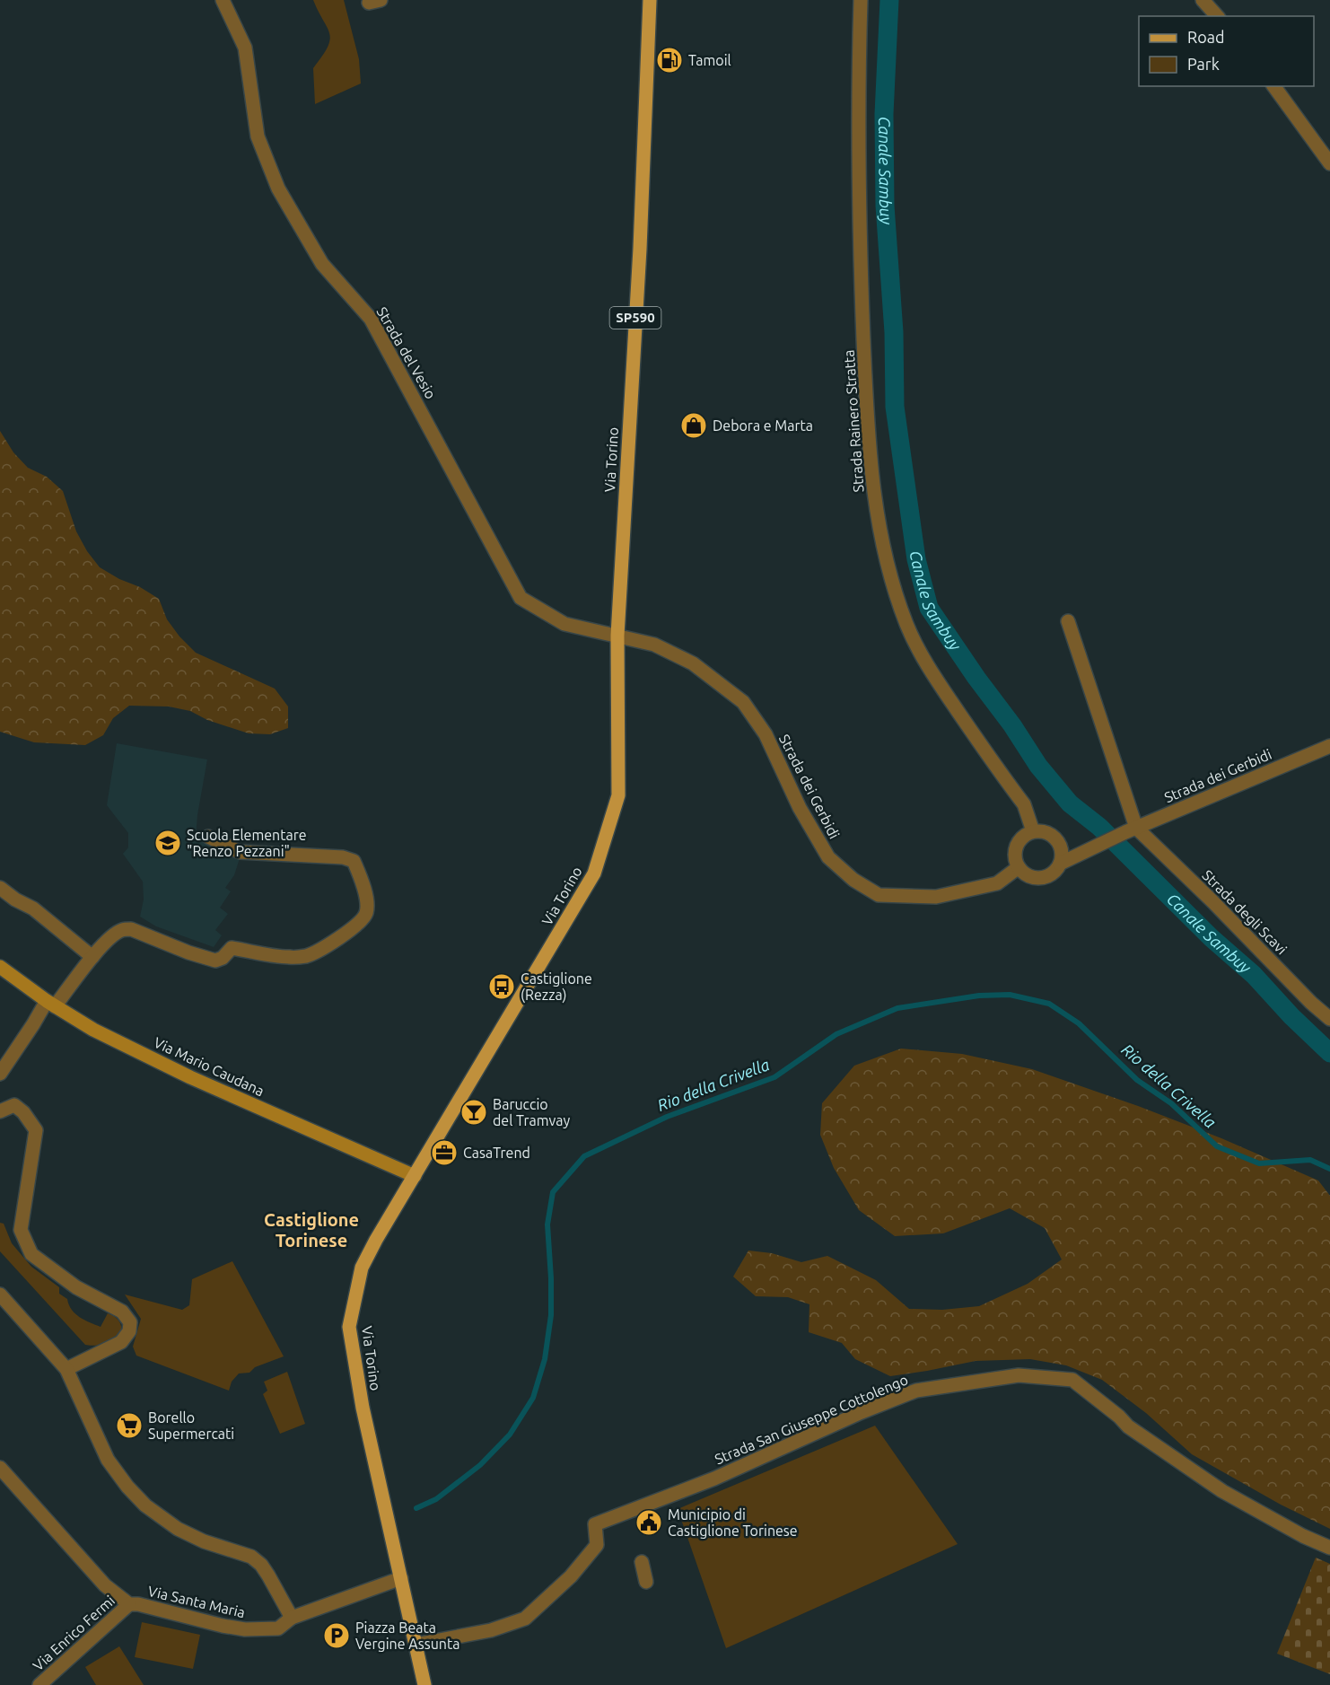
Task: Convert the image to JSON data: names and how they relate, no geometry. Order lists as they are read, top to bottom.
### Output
{
  "streets": {
    "main road": ["SP590", "Via Torino", "Via Mario Caudana"],
    "street": [
      "Strada del Vesio",
      "Strada Rainero Stratta",
      "Strada dei Gerbidi",
      "Strada degli Scavi",
      "Strada San Giuseppe Cottolengo",
      "Via Santa Maria",
      "Via Enrico Fermi"
    ]
  },
  "crossings": [
    ["Strada del Vesio", "Via Torino"],
    ["Strada del Vesio", "Strada dei Gerbidi"],
    ["Strada Rainero Stratta", "Strada dei Gerbidi"],
    ["Via Torino", "Strada dei Gerbidi"],
    ["Via Torino", "Via Mario Caudana"],
    ["Via Torino", "Strada San Giuseppe Cottolengo"],
    ["Via Torino", "Via Santa Maria"],
    ["Strada dei Gerbidi", "Strada degli Scavi"],
    ["Via Santa Maria", "Via Enrico Fermi"]
  ],
  "districts": ["Castiglione Torinese"],
  "water": ["Canale Sambuy", "Rio della Crivella"],
  "places": {
    "fuel station": ["Tamoil"],
    "shop": ["Debora e Marta"],
    "school or university": ["Scuola Elementare \"Renzo Pezzani\""],
    "bus stop": ["Castiglione (Rezza)"],
    "bar": ["Baruccio del Tramvay"],
    "office": ["CasaTrend"],
    "supermarket": ["Borello Supermercati"],
    "public building": ["Municipio di Castiglione Torinese"],
    "parking": ["Piazza Beata Vergine Assunta"]
  },
  "legend": ["Road", "Park"]
}
